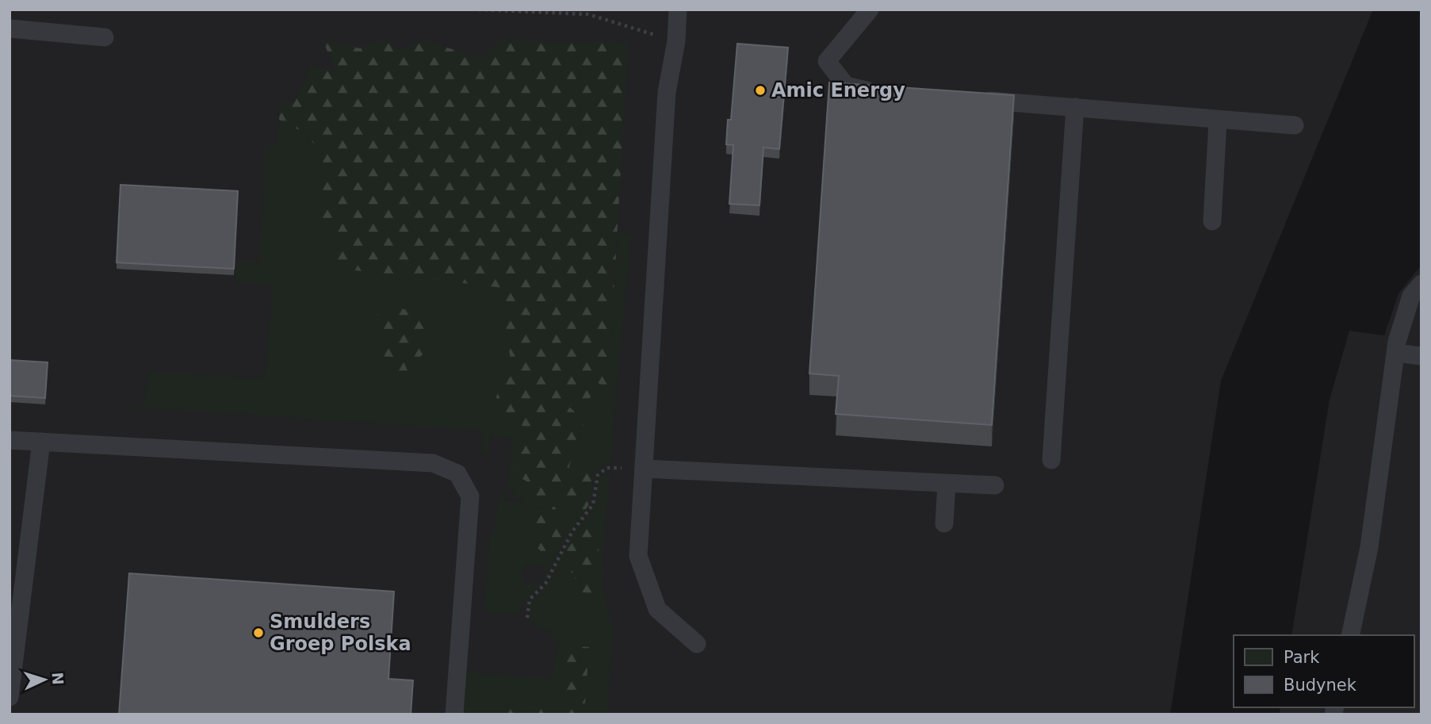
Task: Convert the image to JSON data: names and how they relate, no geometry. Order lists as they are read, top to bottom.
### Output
{
  "places": ["Amic Energy", "Smulders Groep Polska"],
  "legend": ["Park", "Budynek"],
  "north": "right"
}
